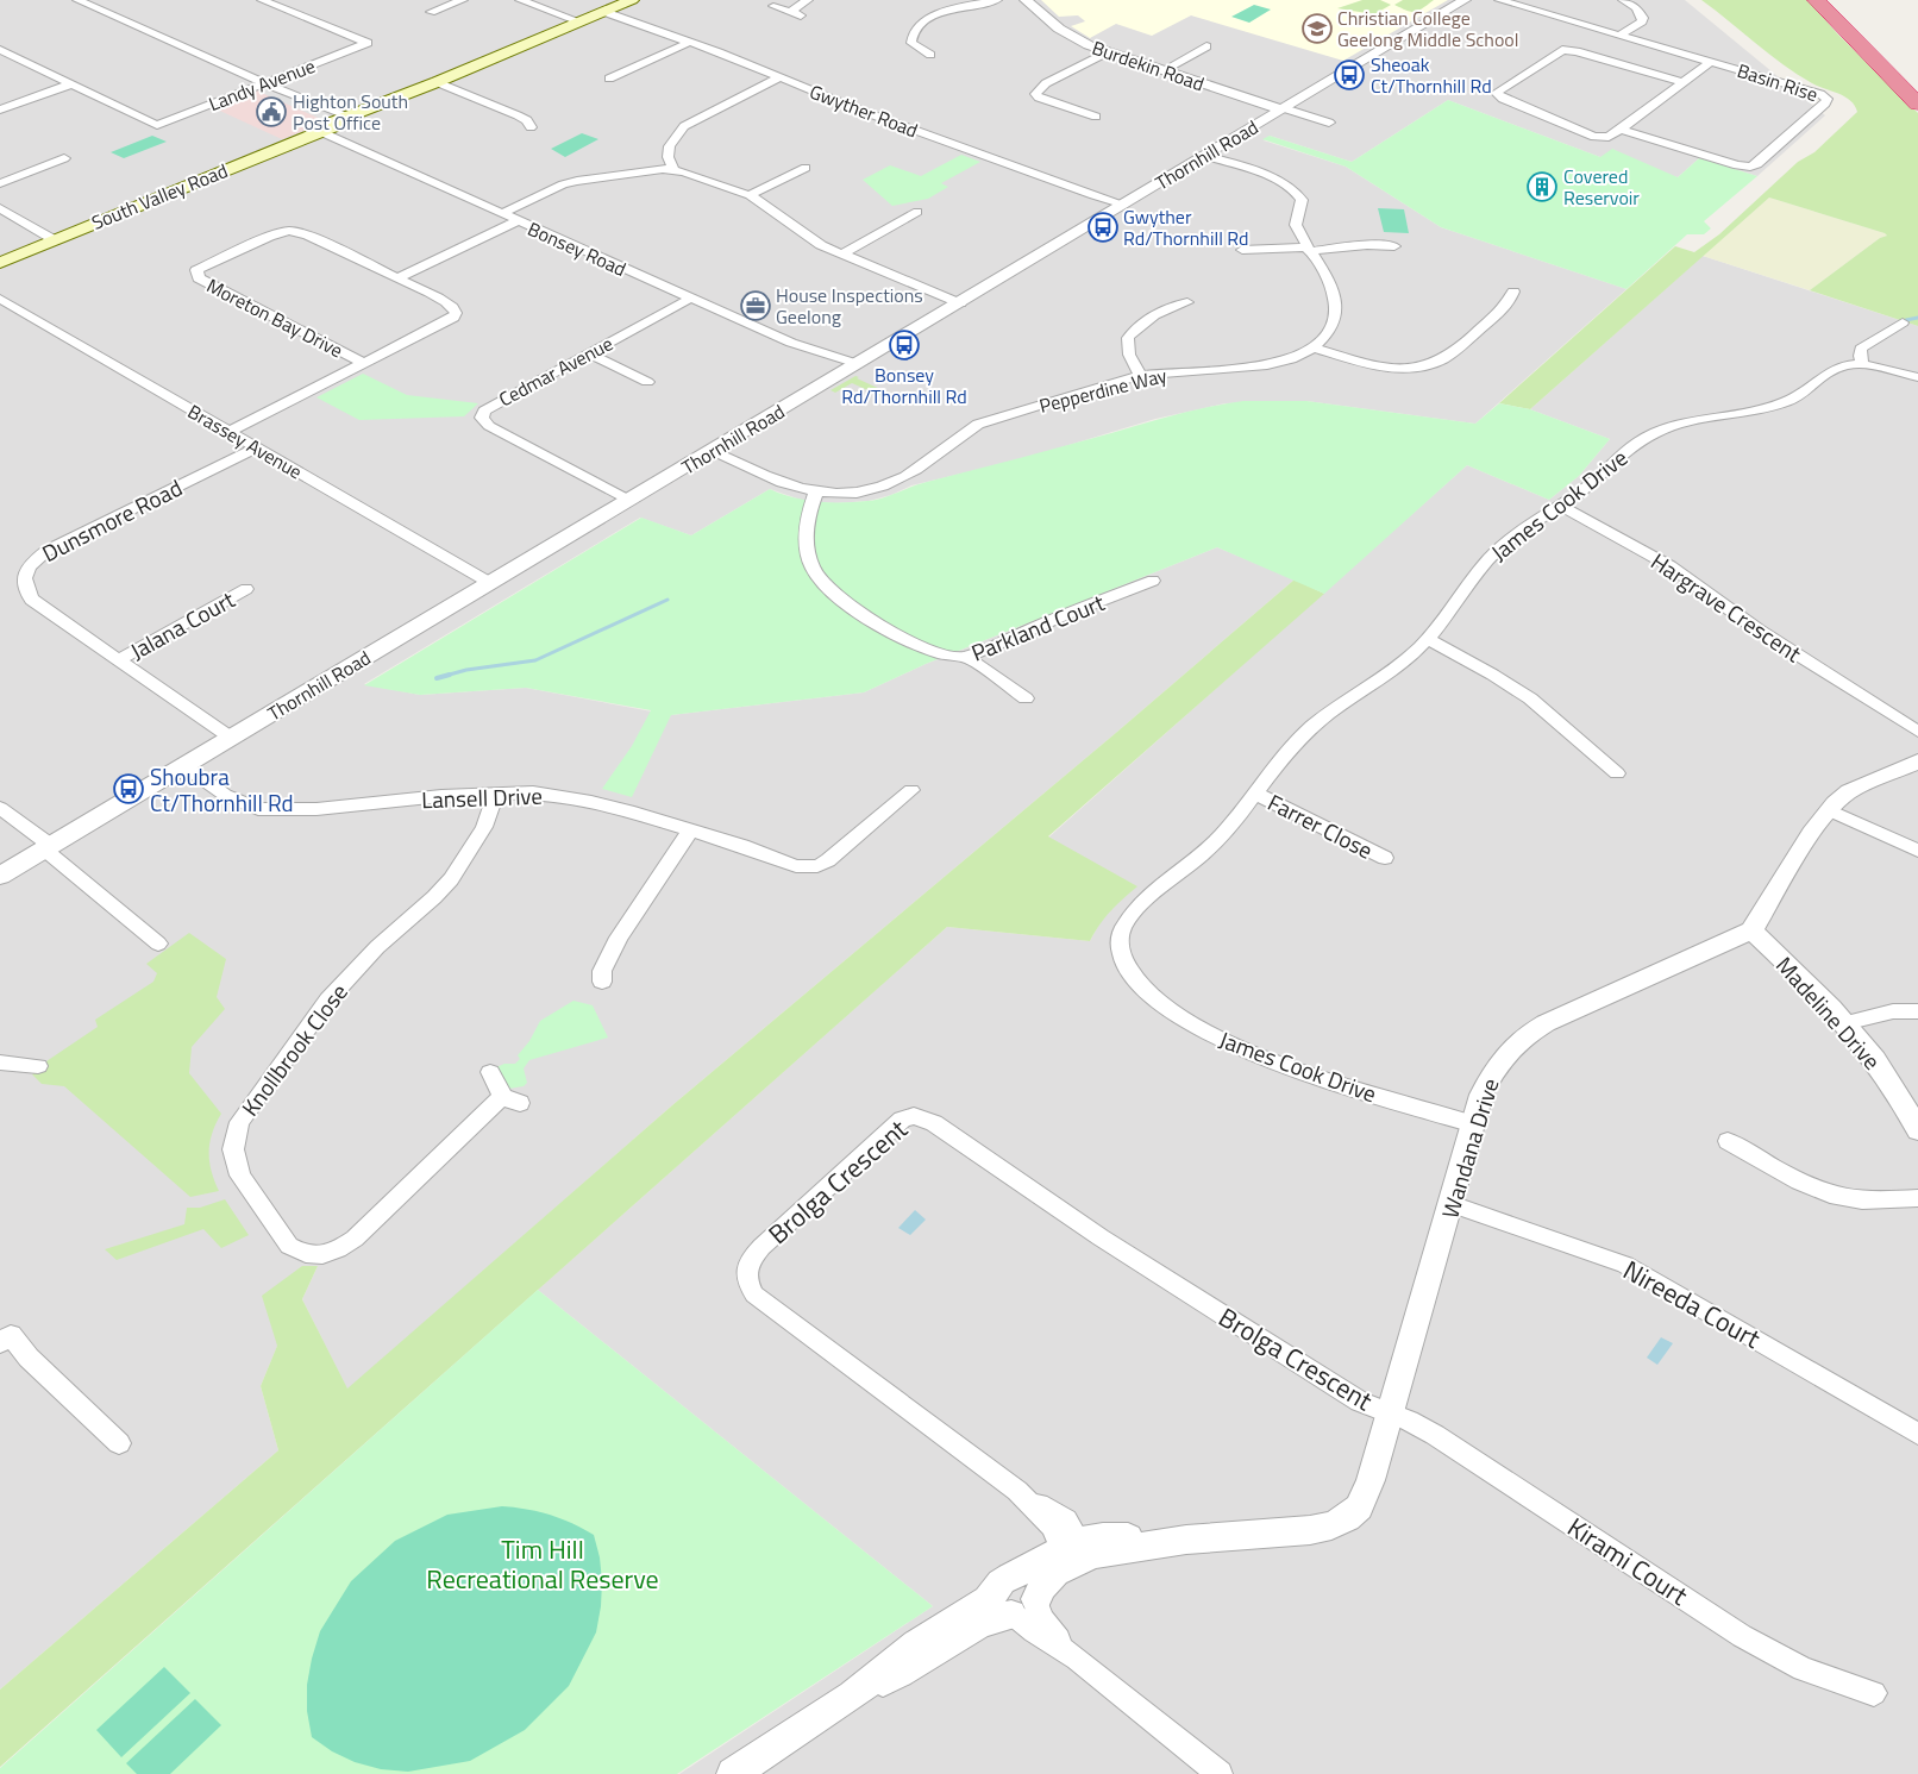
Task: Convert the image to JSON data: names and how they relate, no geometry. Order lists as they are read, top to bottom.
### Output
{
  "streets": {
    "main road": ["South Valley Road"],
    "street": [
      "Burdekin Road",
      "Basin Rise",
      "Landy Avenue",
      "Gwyther Road",
      "Thornhill Road",
      "Bonsey Road",
      "Moreton Bay Drive",
      "Cedmar Avenue",
      "Pepperdine Way",
      "Brassey Avenue",
      "James Cook Drive",
      "Dunsmore Road",
      "Hargrave Crescent",
      "Jalana Court",
      "Parkland Court",
      "Lansell Drive",
      "Farrer Close",
      "Madeline Drive",
      "Knollbrook Close",
      "Wandana Drive",
      "Brolga Crescent",
      "Nireeda Court",
      "Kirami Court"
    ]
  },
  "crossings": [
    ["Burdekin Road", "Thornhill Road"],
    ["Gwyther Road", "Thornhill Road"],
    ["Gwyther Road", "South Valley Road"],
    ["Thornhill Road", "Bonsey Road"],
    ["Thornhill Road", "Cedmar Avenue"],
    ["Thornhill Road", "Pepperdine Way"],
    ["Thornhill Road", "Brassey Avenue"],
    ["Thornhill Road", "Dunsmore Road"],
    ["Thornhill Road", "Lansell Drive"],
    ["South Valley Road", "Bonsey Road"],
    ["Bonsey Road", "Cedmar Avenue"],
    ["Moreton Bay Drive", "Brassey Avenue"],
    ["Pepperdine Way", "Parkland Court"],
    ["Brassey Avenue", "Dunsmore Road"],
    ["James Cook Drive", "Hargrave Crescent"],
    ["James Cook Drive", "Farrer Close"],
    ["James Cook Drive", "Wandana Drive"],
    ["Dunsmore Road", "Jalana Court"],
    ["Lansell Drive", "Knollbrook Close"],
    ["Madeline Drive", "Wandana Drive"],
    ["Wandana Drive", "Brolga Crescent"],
    ["Wandana Drive", "Nireeda Court"],
    ["Wandana Drive", "Kirami Court"],
    ["Brolga Crescent", "Kirami Court"]
  ],
  "parks": ["Tim Hill Recreational Reserve"],
  "places": {
    "school or university": ["Christian College Geelong Middle School"],
    "bus stop": [
      "Sheoak Ct/Thornhill Rd",
      "Gwyther Rd/Thornhill Rd",
      "Bonsey Rd/Thornhill Rd",
      "Shoubra Ct/Thornhill Rd"
    ],
    "public building": ["Highton South Post Office"],
    "building": ["Covered Reservoir"],
    "office": ["House Inspections Geelong"]
  }
}
